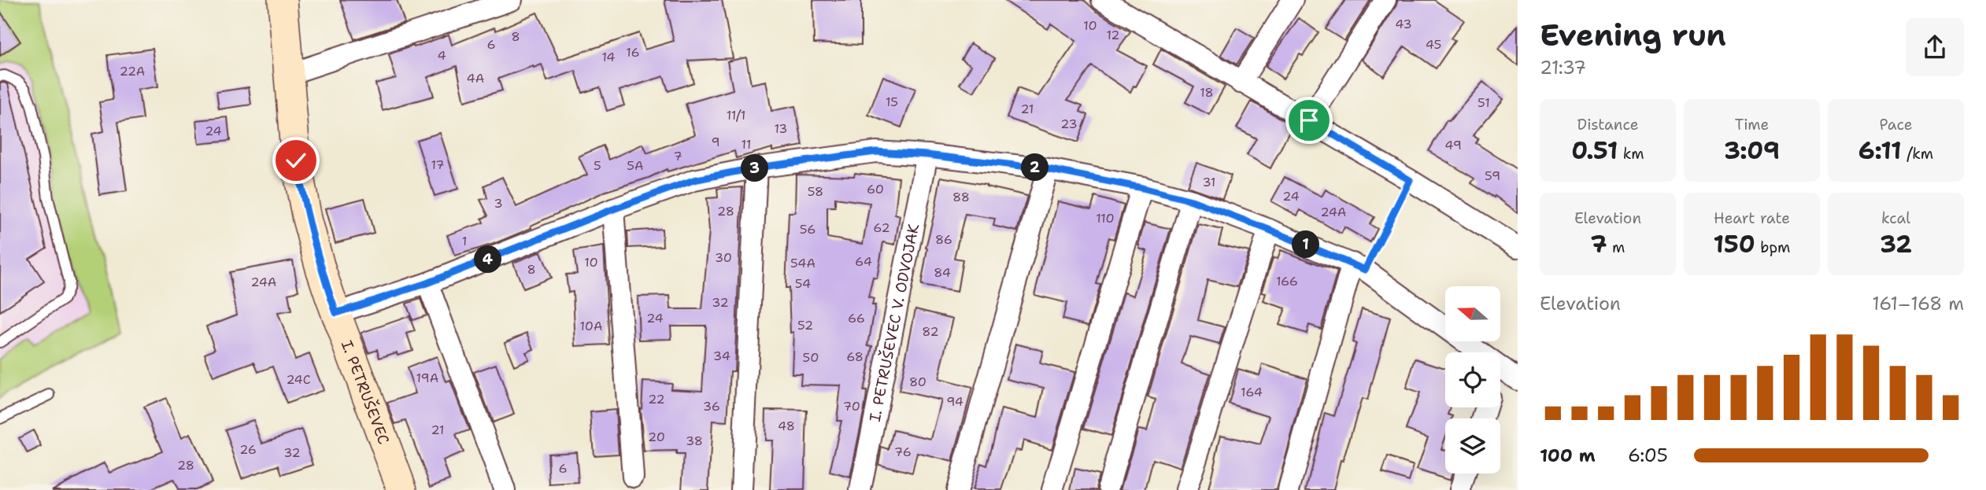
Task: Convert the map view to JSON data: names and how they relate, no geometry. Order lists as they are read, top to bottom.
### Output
{
  "streets": {
    "street": ["I. PETRUŠEVEC V. ODVOJAK", "I. PETRUŠEVEC"]
  },
  "house_numbers": [
    "43",
    "10",
    "12",
    "8",
    "6",
    "45",
    "16",
    "4",
    "14",
    "22A",
    "4A",
    "18",
    "15",
    "51",
    "21",
    "11/1",
    "23",
    "13",
    "24",
    "9",
    "11",
    "49",
    "7",
    "17",
    "5",
    "5A",
    "59",
    "31",
    "60",
    "58",
    "24",
    "88",
    "3",
    "28",
    "24A",
    "110",
    "62",
    "56",
    "86",
    "1",
    "30",
    "64",
    "10",
    "54A",
    "8",
    "84",
    "166",
    "24A",
    "54",
    "32",
    "24",
    "66",
    "52",
    "10A",
    "82",
    "34",
    "68",
    "50",
    "19A",
    "24C",
    "80",
    "164",
    "22",
    "94",
    "36",
    "70",
    "48",
    "21",
    "20",
    "38",
    "26",
    "76",
    "32",
    "28",
    "6"
  ],
  "north": "left",
  "page": {
    "heading": ["Evening run", "21:37"],
    "stats": [
      ["Distance", "0.51 km"],
      ["Time", "3:09"],
      ["Pace", "6:11 /km"],
      ["Elevation", "7 m"],
      ["Heart rate", "150 bpm"],
      ["kcal", "32"]
    ],
    "pins": [
      "2",
      "3",
      "1",
      "4"
    ],
    "chart": ["Elevation", "161–168 m"],
    "list": [
      {
        "name": "100 m",
        "note": "6:05"
      }
    ]
  }
}
